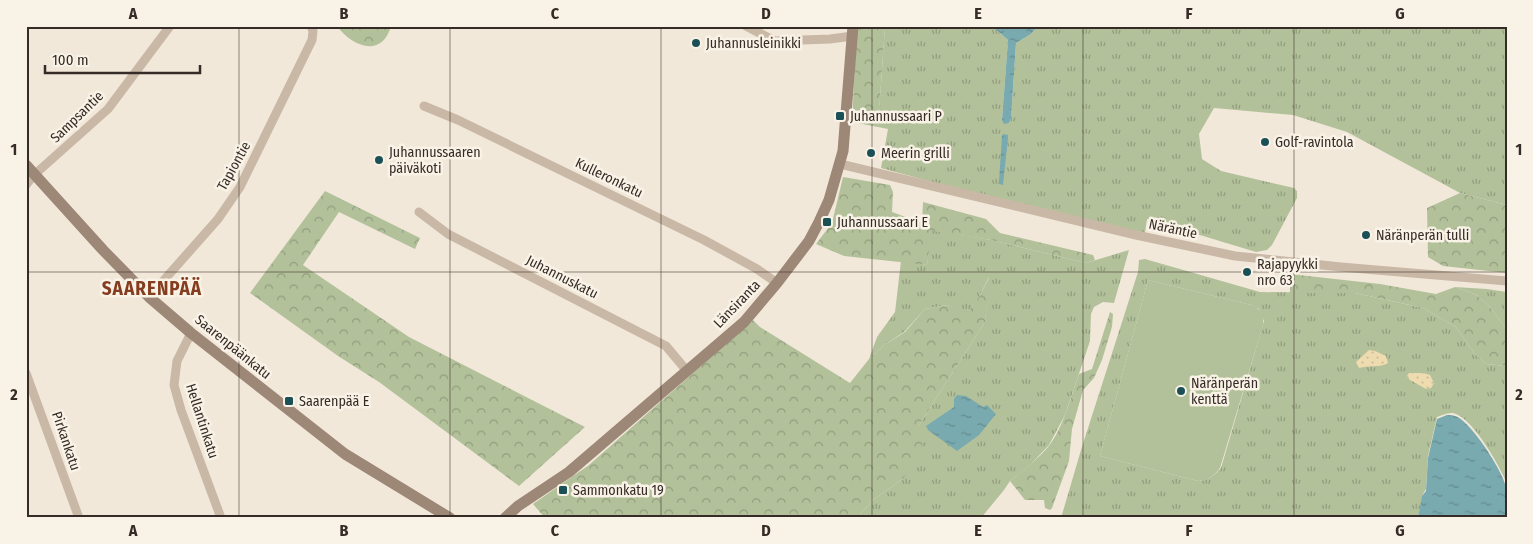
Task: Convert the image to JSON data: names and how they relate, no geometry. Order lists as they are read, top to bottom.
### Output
{
  "streets": {
    "street": [
      "Sampsantie",
      "Tapiontie",
      "Kulleronkatu",
      "Näräntie",
      "Juhannuskatu",
      "Länsiranta",
      "Saarenpäänkatu",
      "Hellantinkatu",
      "Pirkankatu"
    ]
  },
  "crossings": [
    ["Sampsantie", "Saarenpäänkatu"],
    ["Tapiontie", "Saarenpäänkatu"],
    ["Kulleronkatu", "Länsiranta"],
    ["Näräntie", "Länsiranta"],
    ["Juhannuskatu", "Länsiranta"],
    ["Saarenpäänkatu", "Hellantinkatu"]
  ],
  "districts": ["SAARENPÄÄ"],
  "places": {
    "other": [
      "Juhannusleinikki",
      "Golf-ravintola",
      "Meerin grilli",
      "Juhannussaaren päiväkoti",
      "Näränperän tulli",
      "Rajapyykki nro 63",
      "Näränperän kenttä"
    ],
    "transit": [
      "Juhannussaari P",
      "Juhannussaari E",
      "Saarenpää E",
      "Sammonkatu 19"
    ]
  },
  "scale_bar": "100 m",
  "grid": {
    "columns": [
      "A",
      "B",
      "C",
      "D",
      "E",
      "F",
      "G"
    ],
    "rows": ["1", "2"]
  }
}
